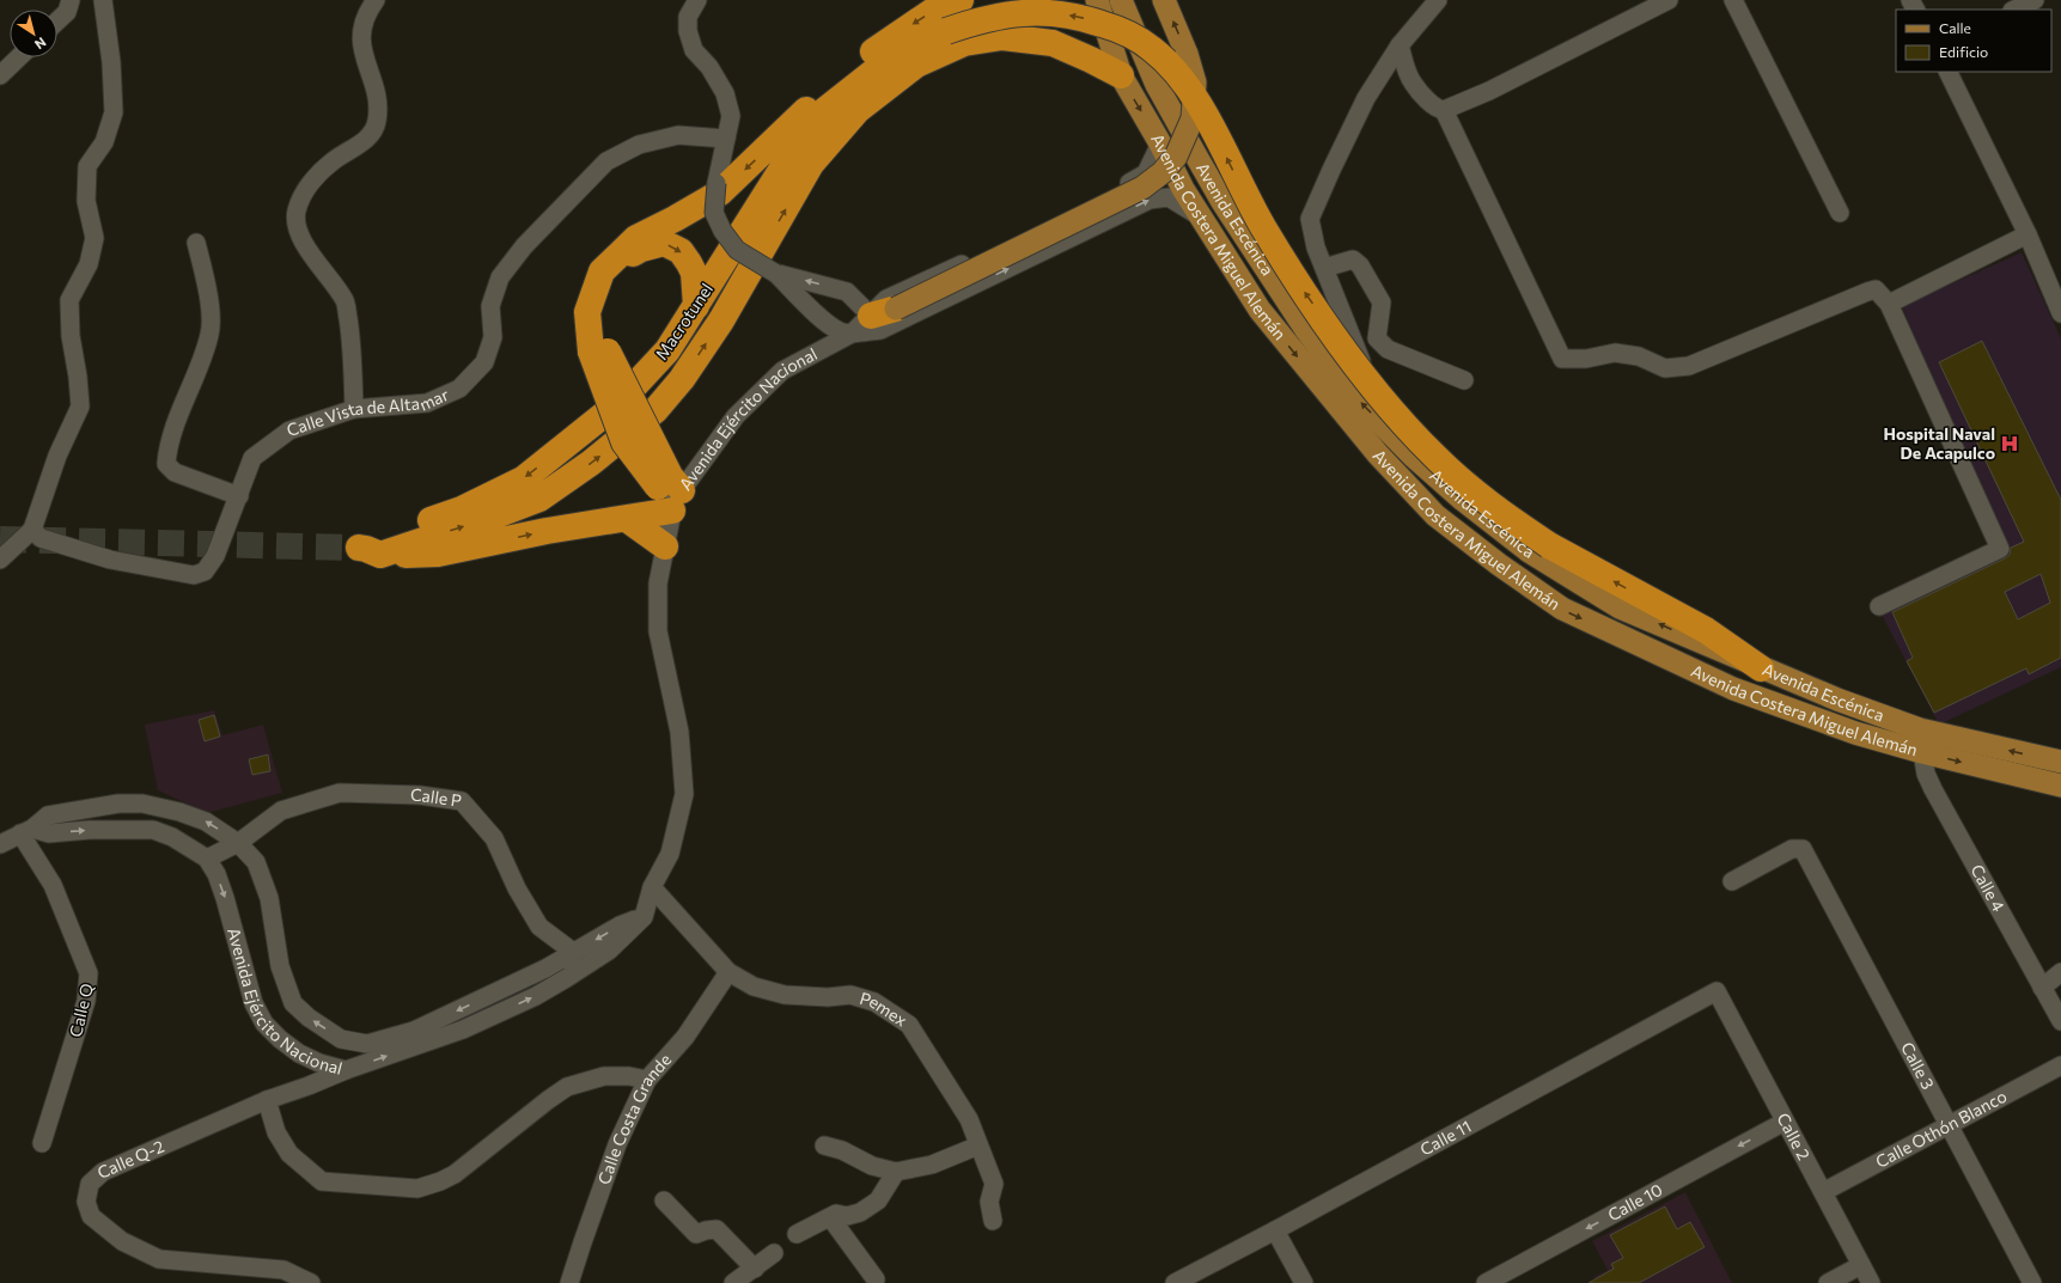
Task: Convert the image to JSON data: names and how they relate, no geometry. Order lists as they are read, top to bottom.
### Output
{
  "streets": {
    "highway": ["Macrotunel"],
    "main road": ["Avenida Escénica", "Avenida Costera Miguel Alemán"],
    "street": [
      "Calle Vista de Altamar",
      "Avenida Ejército Nacional",
      "Calle P",
      "Calle 4",
      "Calle Q",
      "Pemex",
      "Calle 3",
      "Calle Costa Grande",
      "Calle Othón Blanco",
      "Calle 2",
      "Calle 11",
      "Calle Q-2",
      "Calle 10"
    ]
  },
  "crossings": [
    ["Avenida Escénica", "Macrotunel"],
    ["Avenida Costera Miguel Alemán", "Avenida Ejército Nacional"],
    ["Avenida Costera Miguel Alemán", "Calle 4"],
    ["Avenida Ejército Nacional", "Calle P"],
    ["Avenida Ejército Nacional", "Calle Q"],
    ["Avenida Ejército Nacional", "Pemex"],
    ["Avenida Ejército Nacional", "Calle Q-2"],
    ["Pemex", "Calle Costa Grande"],
    ["Calle 3", "Calle Othón Blanco"],
    ["Calle Othón Blanco", "Calle 2"],
    ["Calle 2", "Calle 11"],
    ["Calle 2", "Calle 10"]
  ],
  "one_way": ["Avenida Escénica", "Avenida Costera Miguel Alemán", "Calle 10"],
  "places": {
    "hospital": ["Hospital Naval De Acapulco"]
  },
  "legend": ["Calle", "Edificio"],
  "north": "bottom right"
}
